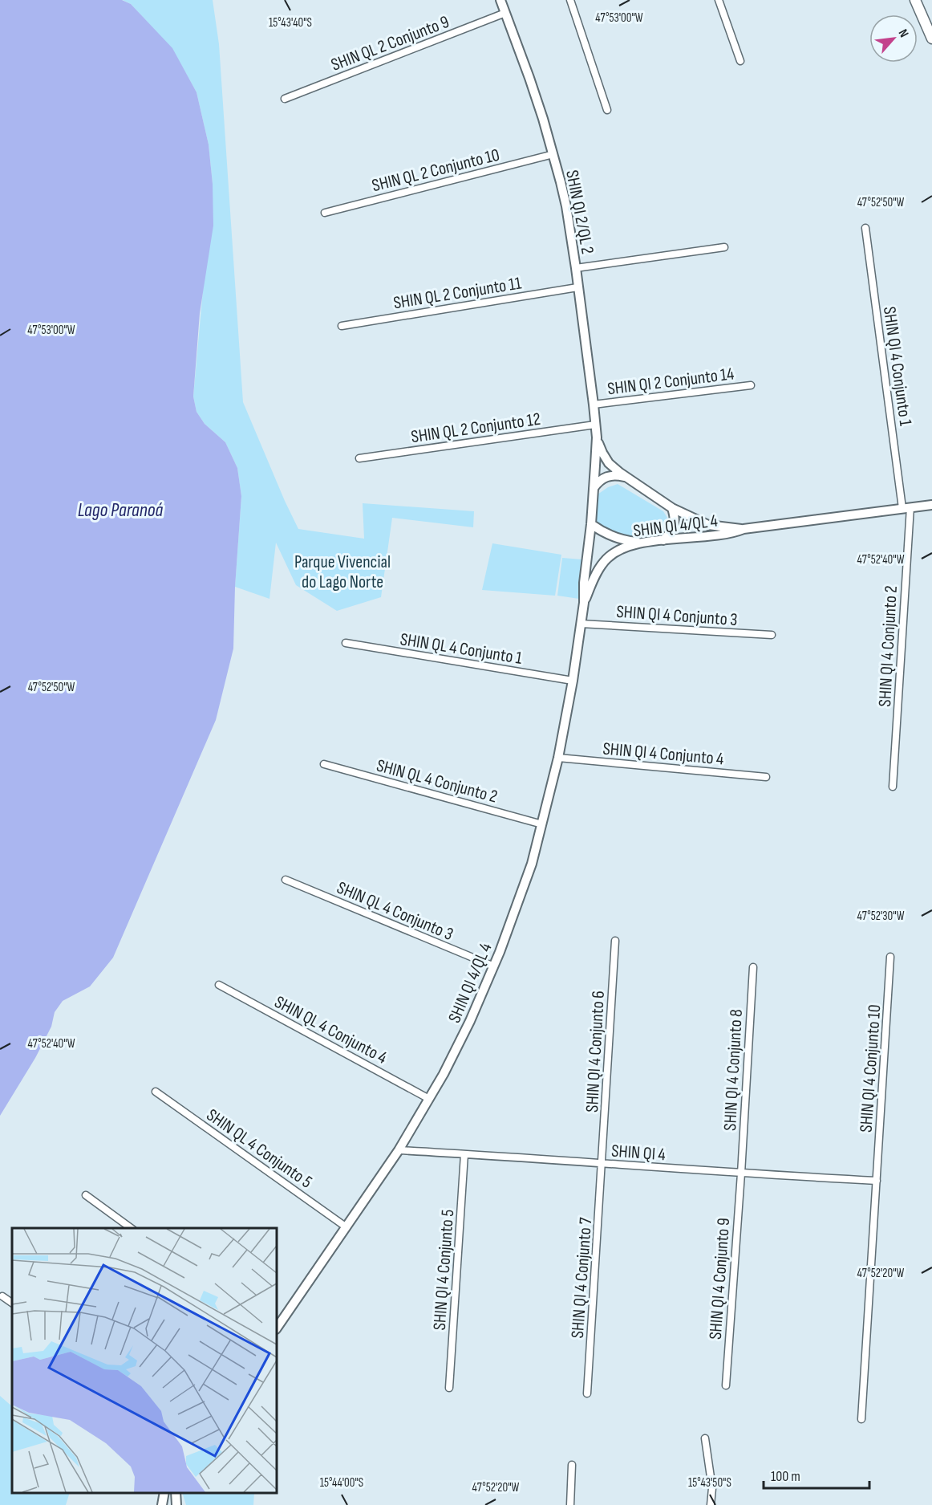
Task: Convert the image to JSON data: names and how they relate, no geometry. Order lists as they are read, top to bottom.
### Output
{
  "streets": {
    "street": [
      "SHIN QL 2 Conjunto 9",
      "SHIN QL 2 Conjunto 10",
      "SHIN QI 2/QL 2",
      "SHIN QL 2 Conjunto 11",
      "SHIN QI 4 Conjunto 1",
      "SHIN QI 2 Conjunto 14",
      "SHIN QL 2 Conjunto 12",
      "SHIN QI 4/QL 4",
      "SHIN QI 4 Conjunto 3",
      "SHIN QI 4 Conjunto 2",
      "SHIN QL 4 Conjunto 1",
      "SHIN QI 4 Conjunto 4",
      "SHIN QL 4 Conjunto 2",
      "SHIN QL 4 Conjunto 3",
      "SHIN QL 4 Conjunto 4",
      "SHIN QI 4 Conjunto 6",
      "SHIN QI 4 Conjunto 10",
      "SHIN QI 4 Conjunto 8",
      "SHIN QL 4 Conjunto 5",
      "SHIN QI 4",
      "SHIN QI 4 Conjunto 5",
      "SHIN QI 4 Conjunto 7",
      "SHIN QI 4 Conjunto 9"
    ]
  },
  "crossings": [
    ["SHIN QL 2 Conjunto 9", "SHIN QI 2/QL 2"],
    ["SHIN QL 2 Conjunto 10", "SHIN QI 2/QL 2"],
    ["SHIN QI 2/QL 2", "SHIN QL 2 Conjunto 11"],
    ["SHIN QI 2/QL 2", "SHIN QI 2 Conjunto 14"],
    ["SHIN QI 2/QL 2", "SHIN QL 2 Conjunto 12"],
    ["SHIN QI 2/QL 2", "SHIN QI 4/QL 4"],
    ["SHIN QI 4 Conjunto 1", "SHIN QI 4/QL 4"],
    ["SHIN QI 4 Conjunto 1", "SHIN QI 4 Conjunto 2"],
    ["SHIN QI 4/QL 4", "SHIN QI 4 Conjunto 3"],
    ["SHIN QI 4/QL 4", "SHIN QI 4 Conjunto 2"],
    ["SHIN QI 4/QL 4", "SHIN QL 4 Conjunto 1"],
    ["SHIN QI 4/QL 4", "SHIN QI 4 Conjunto 4"],
    ["SHIN QI 4/QL 4", "SHIN QL 4 Conjunto 2"],
    ["SHIN QI 4/QL 4", "SHIN QL 4 Conjunto 3"],
    ["SHIN QI 4/QL 4", "SHIN QL 4 Conjunto 4"],
    ["SHIN QI 4/QL 4", "SHIN QL 4 Conjunto 5"],
    ["SHIN QI 4/QL 4", "SHIN QI 4"],
    ["SHIN QI 4 Conjunto 6", "SHIN QI 4"],
    ["SHIN QI 4 Conjunto 6", "SHIN QI 4 Conjunto 7"],
    ["SHIN QI 4 Conjunto 10", "SHIN QI 4"],
    ["SHIN QI 4 Conjunto 8", "SHIN QI 4"],
    ["SHIN QI 4 Conjunto 8", "SHIN QI 4 Conjunto 9"],
    ["SHIN QI 4", "SHIN QI 4 Conjunto 5"],
    ["SHIN QI 4", "SHIN QI 4 Conjunto 7"],
    ["SHIN QI 4", "SHIN QI 4 Conjunto 9"]
  ],
  "water": ["Lago Paranoá"],
  "parks": ["Parque Vivencial do Lago Norte"],
  "scale_bar": "100 m",
  "north": "top right",
  "coordinates": [
    "47°53'00\"W",
    "15°43'40\"S",
    "47°52'50\"W",
    "47°52'40\"W",
    "47°52'30\"W",
    "47°52'20\"W",
    "15°44'00\"S",
    "15°43'50\"S"
  ]
}
